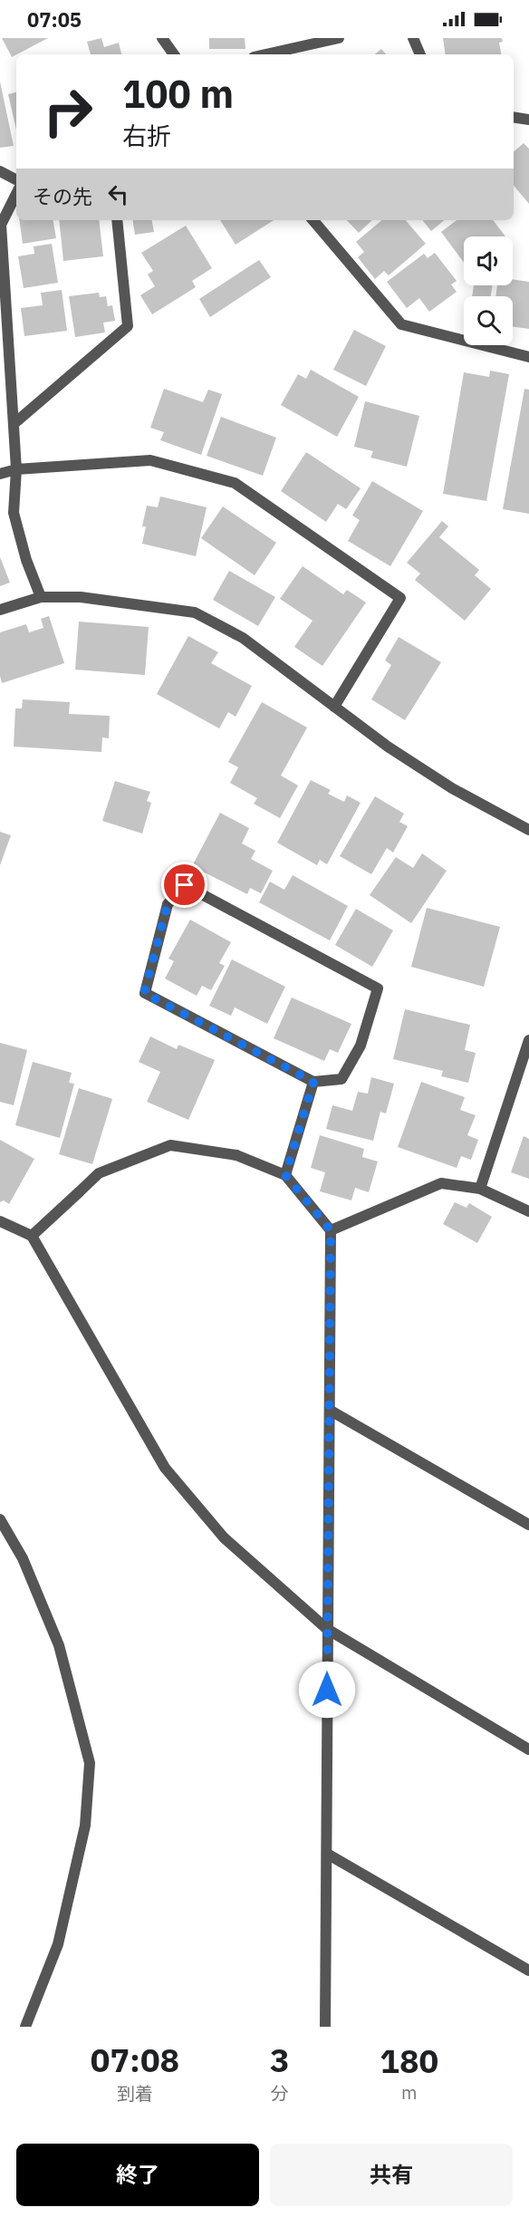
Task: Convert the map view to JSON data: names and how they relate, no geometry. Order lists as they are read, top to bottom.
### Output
{
  "page": {
    "status": "07:05",
    "turn": ["100 m", "右折"],
    "then": "その先",
    "eta": [
      "07:08",
      "到着",
      "3",
      "分",
      "180",
      "m"
    ],
    "buttons": ["終了", "共有"]
  }
}
